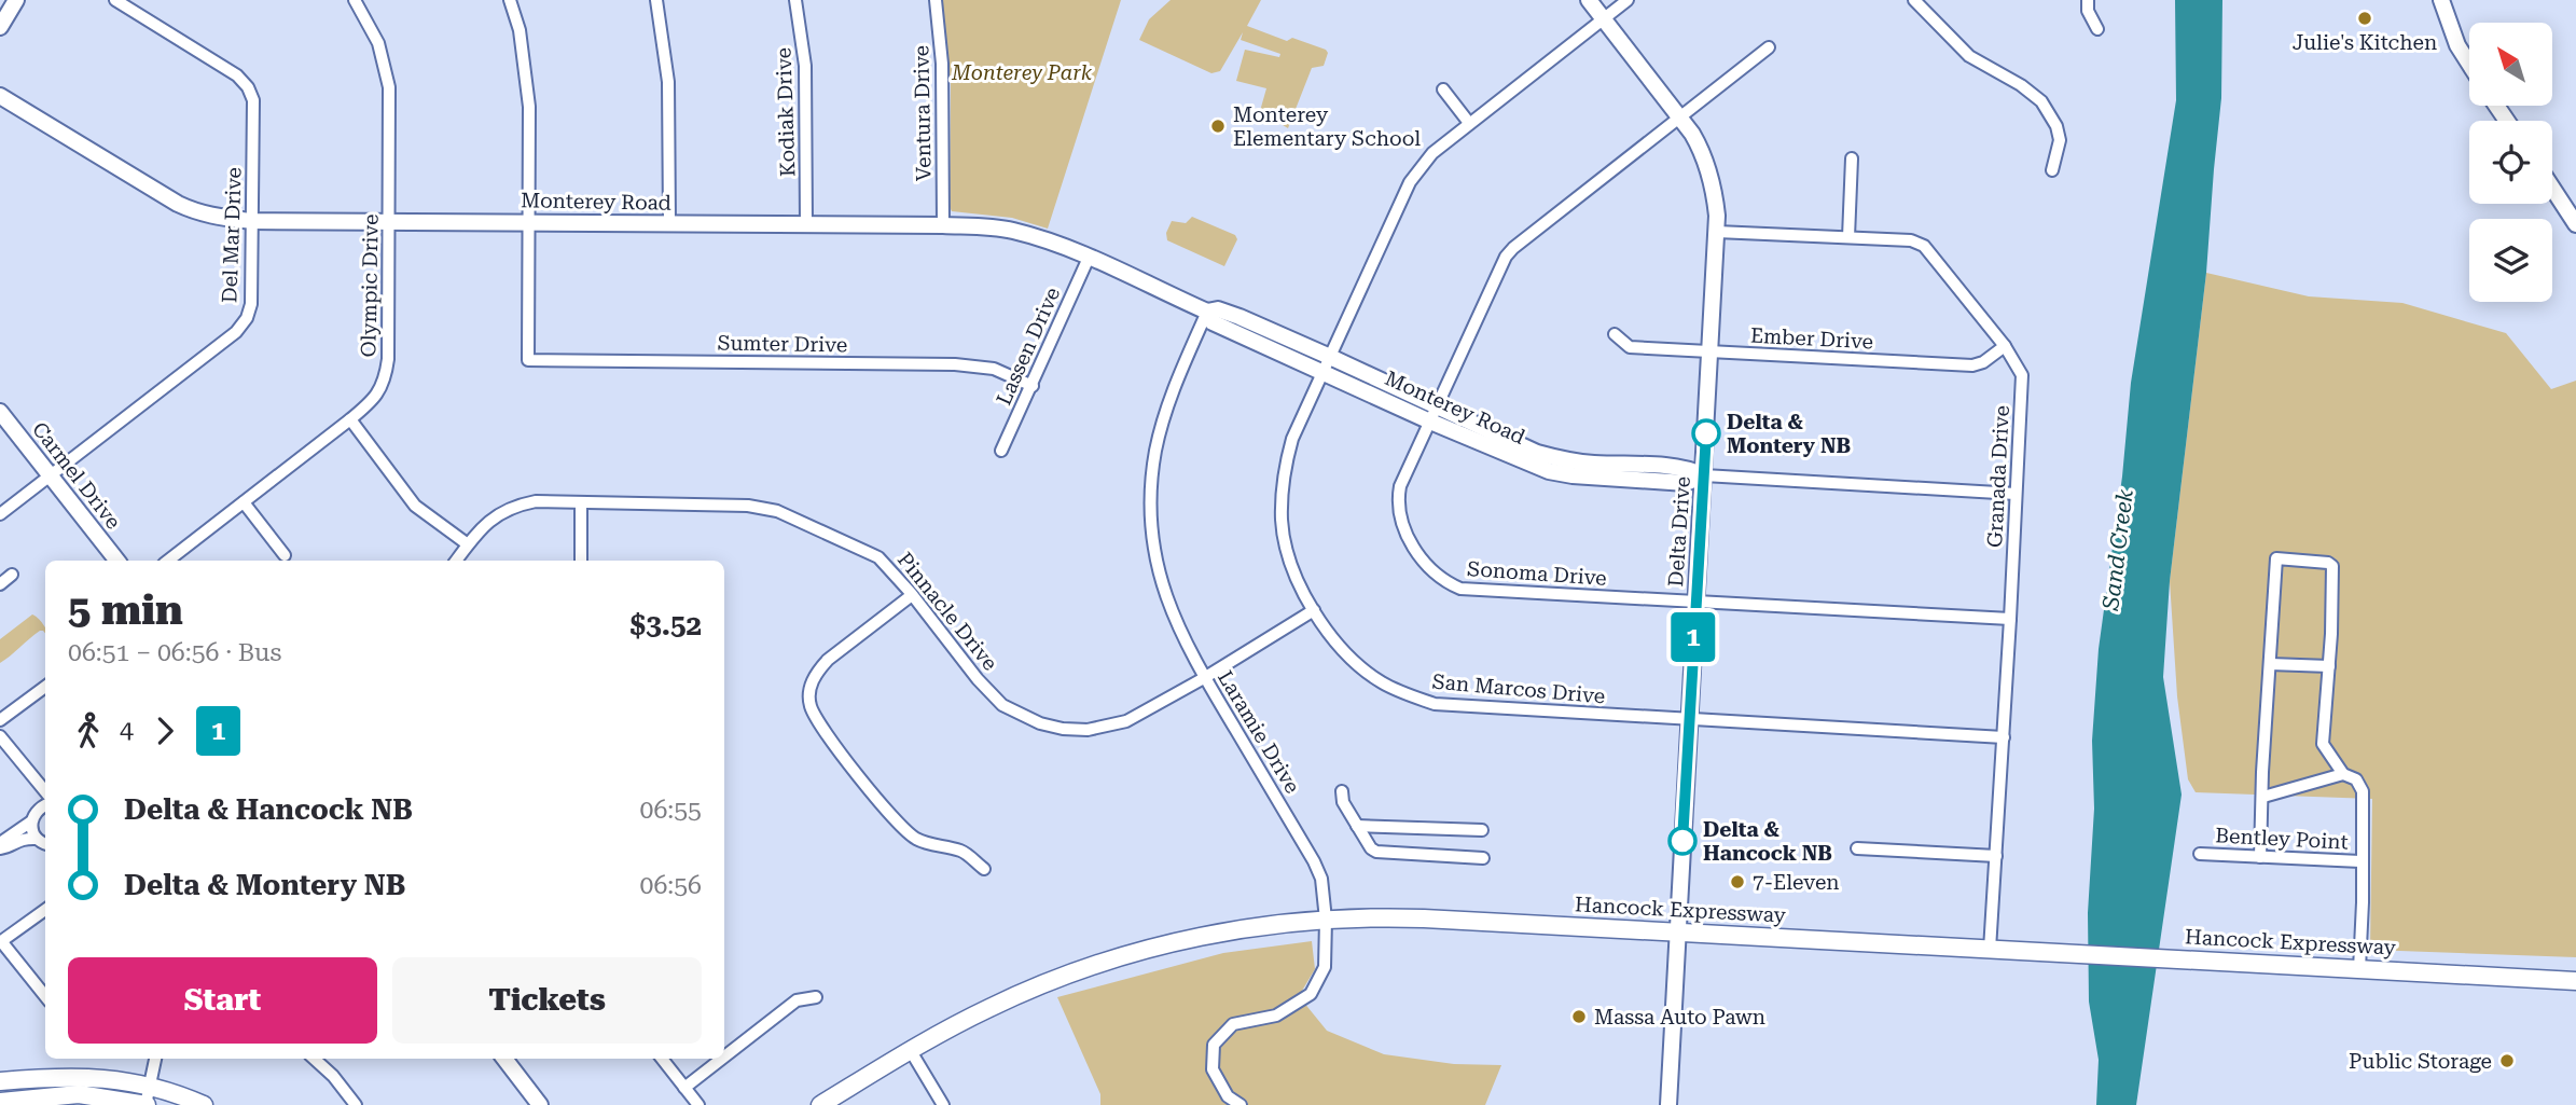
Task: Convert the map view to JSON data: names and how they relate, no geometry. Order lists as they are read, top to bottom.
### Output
{
  "streets": {
    "main road": ["Hancock Expressway"],
    "street": [
      "Kodiak Drive",
      "Ventura Drive",
      "Monterey Road",
      "Del Mar Drive",
      "Olympic Drive",
      "Ember Drive",
      "Sumter Drive",
      "Lassen Drive",
      "Carmel Drive",
      "Granada Drive",
      "Delta Drive",
      "Sonoma Drive",
      "Pinnacle Drive",
      "San Marcos Drive",
      "Laramie Drive",
      "Bentley Point"
    ]
  },
  "crossings": [
    ["Kodiak Drive", "Monterey Road"],
    ["Ventura Drive", "Monterey Road"],
    ["Monterey Road", "Del Mar Drive"],
    ["Monterey Road", "Olympic Drive"],
    ["Monterey Road", "Sumter Drive"],
    ["Monterey Road", "Lassen Drive"],
    ["Monterey Road", "Granada Drive"],
    ["Monterey Road", "Delta Drive"],
    ["Monterey Road", "Sonoma Drive"],
    ["Monterey Road", "San Marcos Drive"],
    ["Monterey Road", "Laramie Drive"],
    ["Del Mar Drive", "Carmel Drive"],
    ["Ember Drive", "Granada Drive"],
    ["Ember Drive", "Delta Drive"],
    ["Sumter Drive", "Lassen Drive"],
    ["Granada Drive", "Delta Drive"],
    ["Granada Drive", "Sonoma Drive"],
    ["Granada Drive", "San Marcos Drive"],
    ["Granada Drive", "Hancock Expressway"],
    ["Delta Drive", "Sonoma Drive"],
    ["Delta Drive", "San Marcos Drive"],
    ["Delta Drive", "Hancock Expressway"],
    ["Pinnacle Drive", "San Marcos Drive"],
    ["Pinnacle Drive", "Laramie Drive"],
    ["Laramie Drive", "Hancock Expressway"],
    ["Bentley Point", "Hancock Expressway"]
  ],
  "water": ["Sand Creek"],
  "parks": ["Monterey Park"],
  "places": [
    "Julie's Kitchen",
    "Monterey Elementary School",
    "Delta & Montery NB",
    "Delta & Hancock NB",
    "7-Eleven",
    "Massa Auto Pawn",
    "Public Storage"
  ],
  "lines": ["bus line 1"],
  "north": "top left",
  "page": {
    "on_map": "1",
    "heading": ["5 min", "06:51 – 06:56 · Bus", "$3.52"],
    "legs": ["4", "1"],
    "list": [
      {
        "name": "Delta & Hancock NB",
        "value": "06:55"
      },
      {
        "name": "Delta & Montery NB",
        "value": "06:56"
      }
    ],
    "buttons": ["Start", "Tickets"]
  }
}
